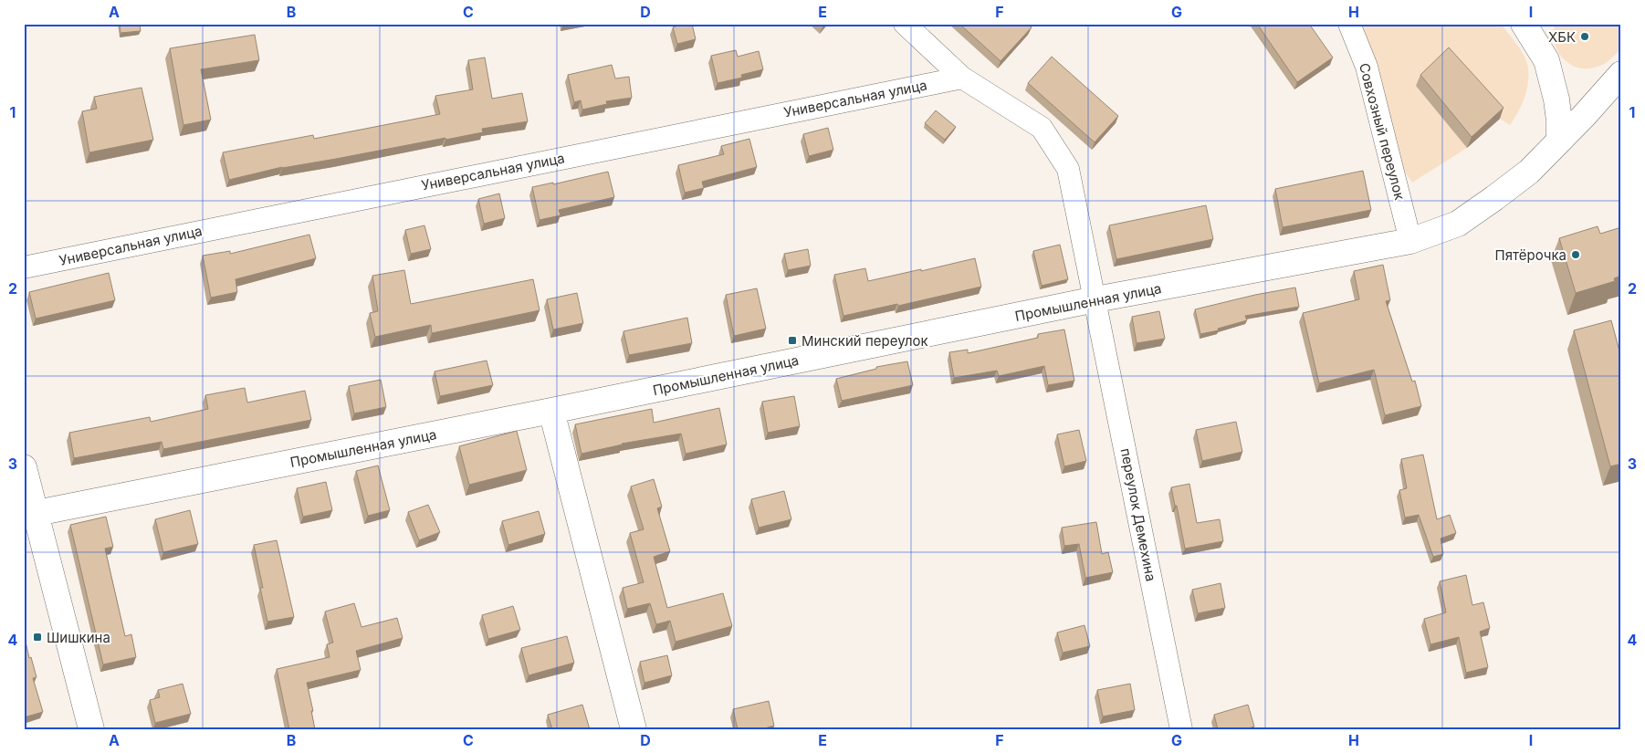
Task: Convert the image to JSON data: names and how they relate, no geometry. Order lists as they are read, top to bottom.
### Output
{
  "streets": {
    "main road": ["Промышленная улица"],
    "street": ["Универсальная улица", "Совхозный переулок", "переулок Демехина"]
  },
  "crossings": [
    ["Совхозный переулок", "Промышленная улица"],
    ["Промышленная улица", "переулок Демехина"]
  ],
  "places": {
    "other": ["ХБК", "Пятёрочка"],
    "transit": ["Минский переулок", "Шишкина"]
  },
  "grid": {
    "columns": [
      "A",
      "B",
      "C",
      "D",
      "E",
      "F",
      "G",
      "H",
      "I"
    ],
    "rows": [
      "1",
      "2",
      "3",
      "4"
    ]
  }
}
